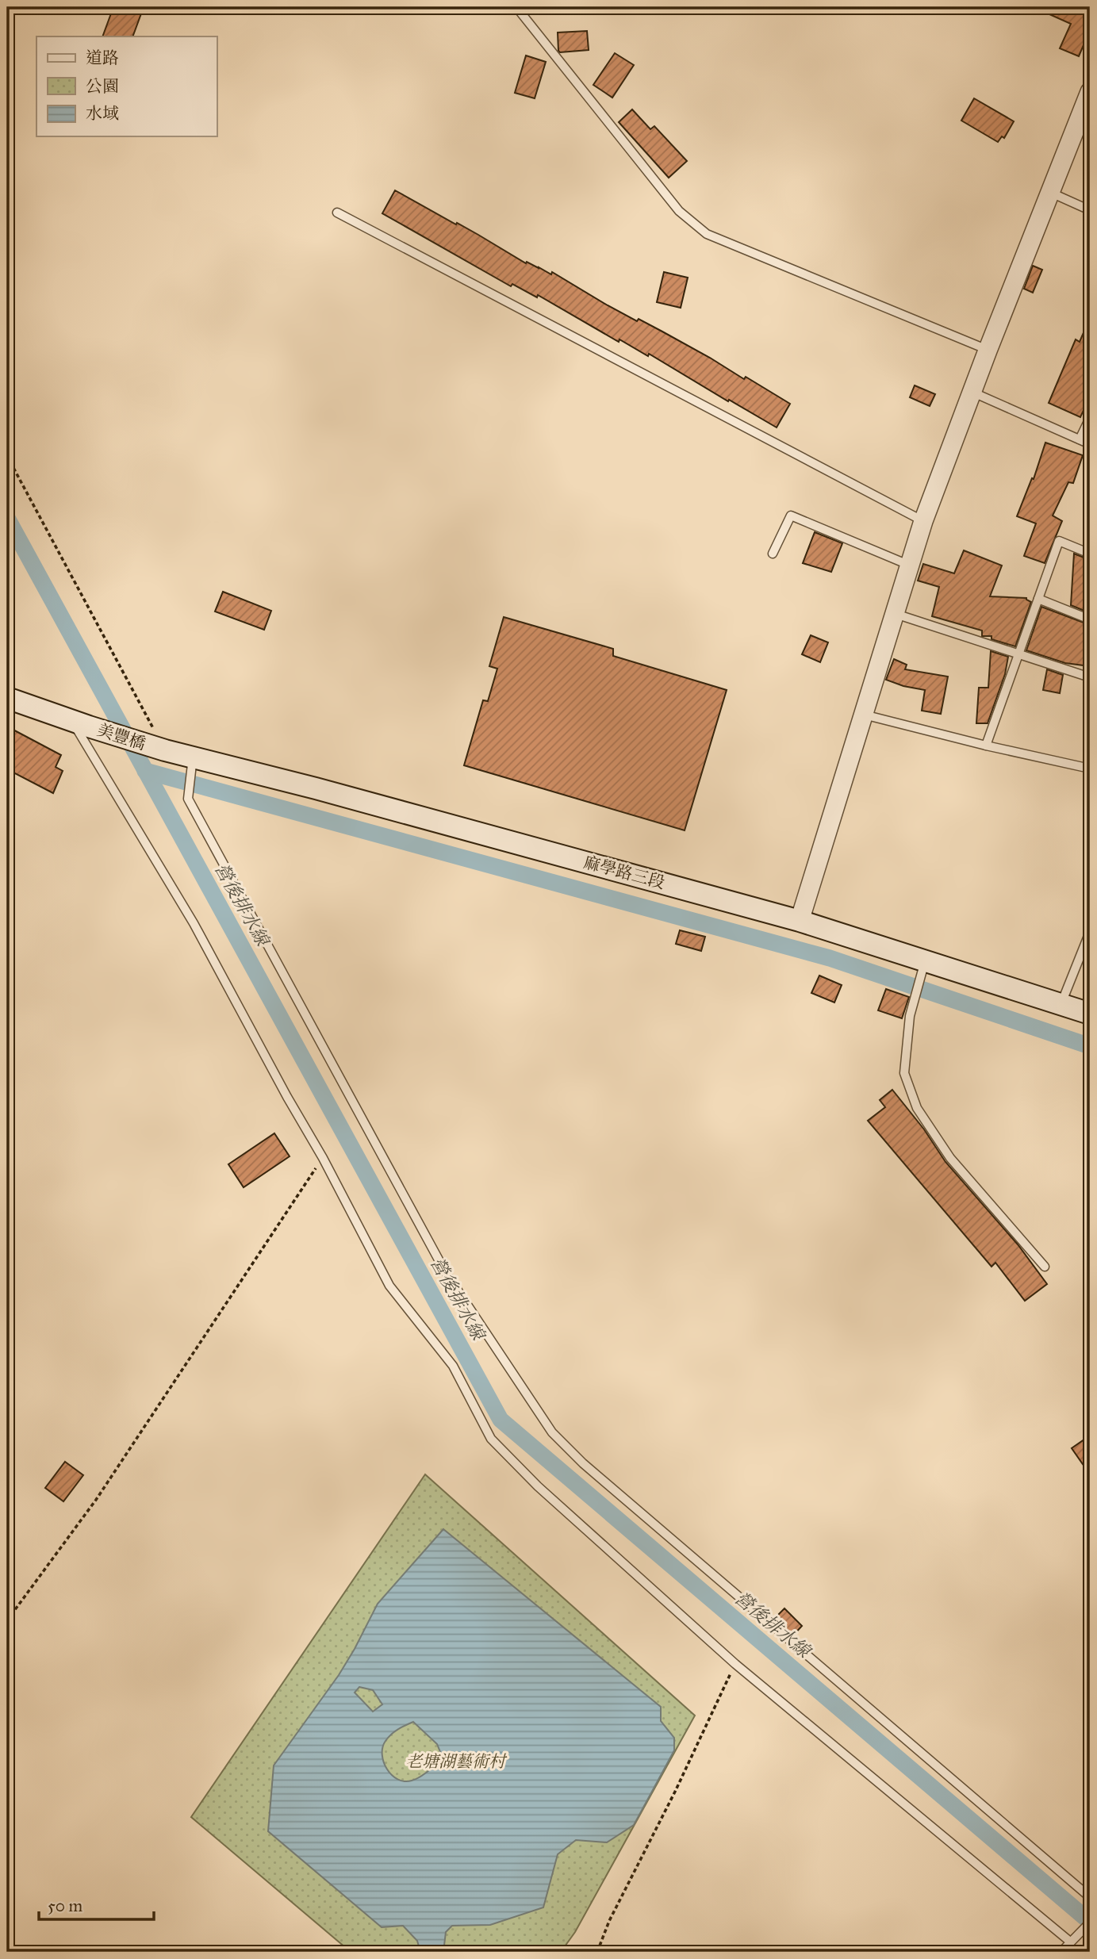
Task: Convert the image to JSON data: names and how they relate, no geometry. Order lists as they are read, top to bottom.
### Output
{
  "streets": {
    "main road": ["美豐橋", "麻學路三段"]
  },
  "crossings": [
    ["美豐橋", "麻學路三段"]
  ],
  "water": ["營後排水線"],
  "parks": ["老塘湖藝術村"],
  "legend": ["道路", "公園", "水域"],
  "scale_bar": "50 m"
}
